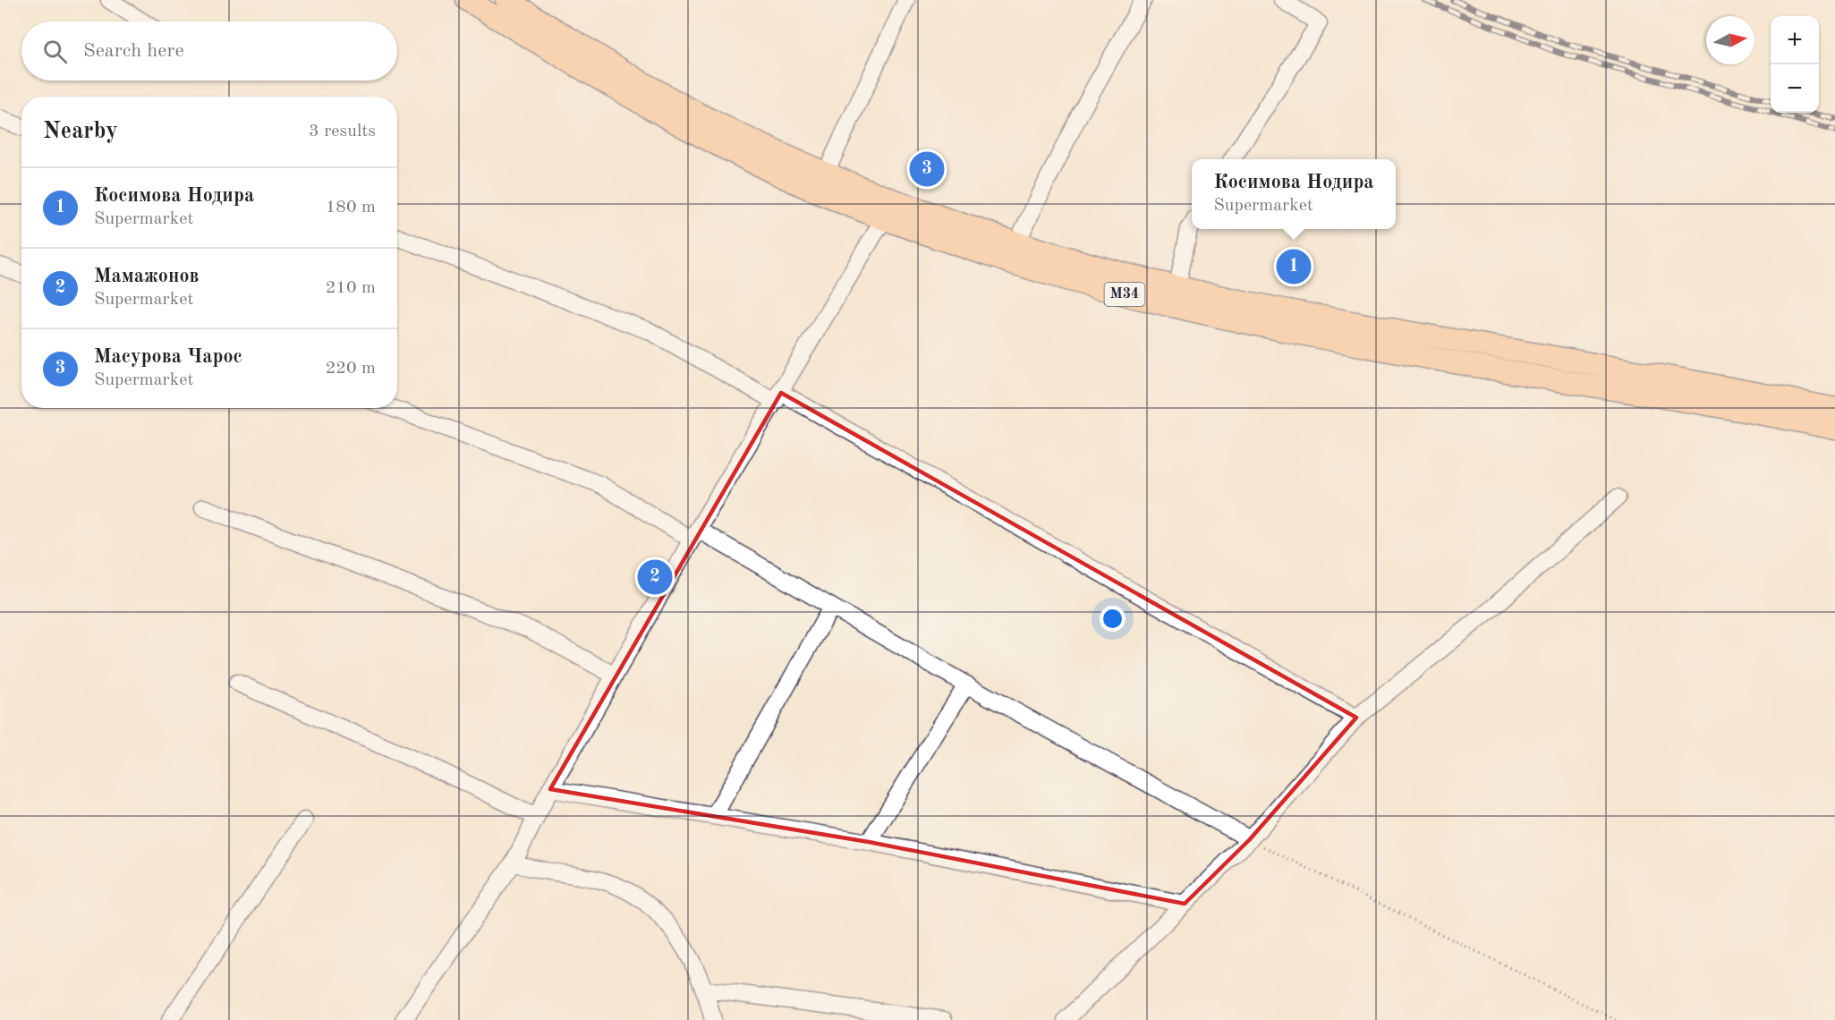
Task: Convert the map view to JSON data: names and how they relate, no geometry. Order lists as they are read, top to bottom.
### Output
{
  "streets": {
    "main road": ["M34"]
  },
  "north": "right",
  "page": {
    "map_buttons": ["+", "−"],
    "search": "Search here",
    "heading": ["Nearby", "3 results"],
    "pins": ["3", "1", "2"],
    "popup": ["Косимова Нодира", "Supermarket"],
    "list": [
      {
        "mark": "1",
        "name": "Косимова Нодира",
        "note": "Supermarket",
        "value": "180 m"
      },
      {
        "mark": "2",
        "name": "Мамажонов",
        "note": "Supermarket",
        "value": "210 m"
      },
      {
        "mark": "3",
        "name": "Масурова Чарос",
        "note": "Supermarket",
        "value": "220 m"
      }
    ]
  }
}
